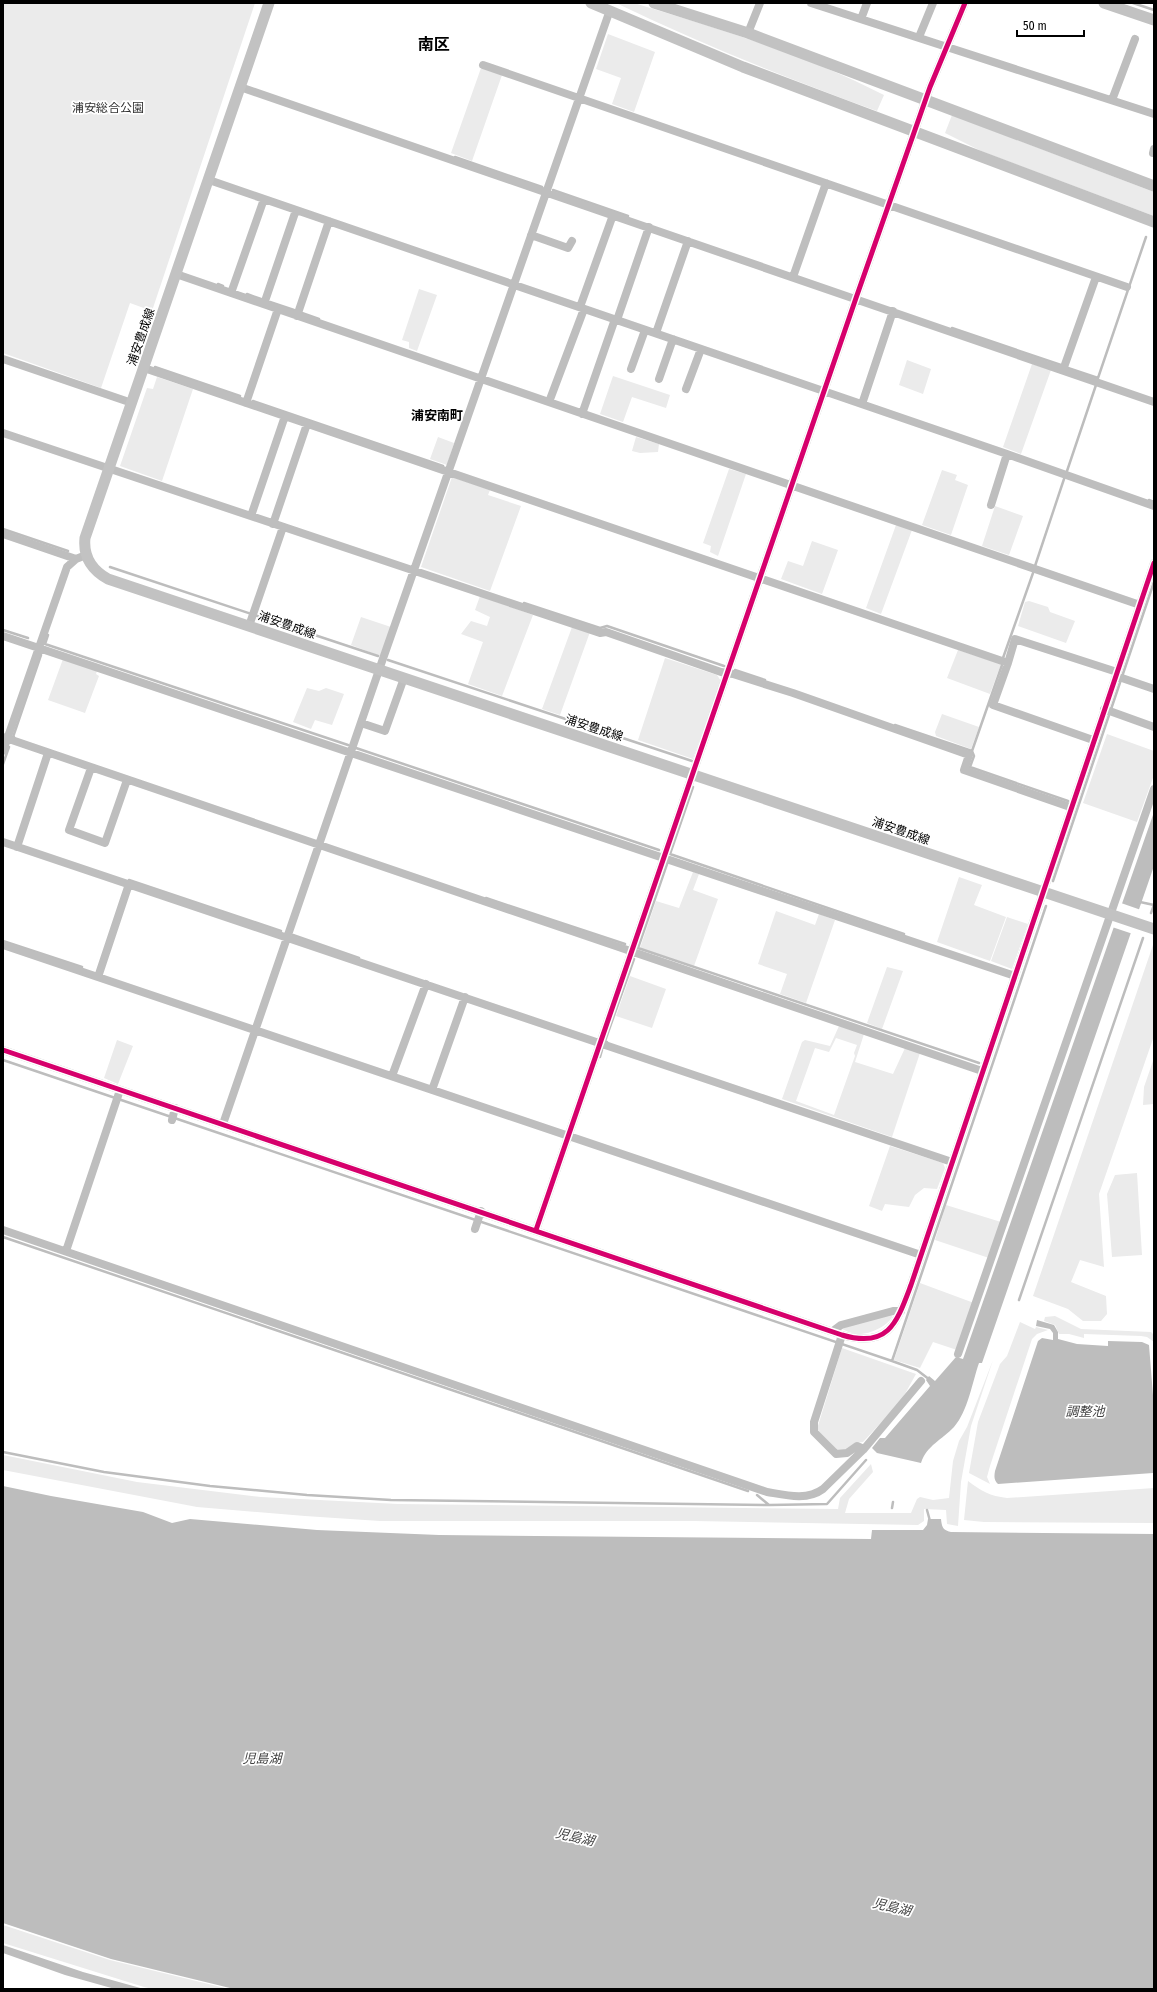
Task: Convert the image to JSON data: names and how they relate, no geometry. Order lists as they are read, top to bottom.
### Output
{
  "streets": {
    "main road": ["浦安豊成線"]
  },
  "districts": ["南区", "浦安南町"],
  "water": ["調整池", "児島湖"],
  "parks": ["浦安総合公園"],
  "scale_bar": "50 m"
}
